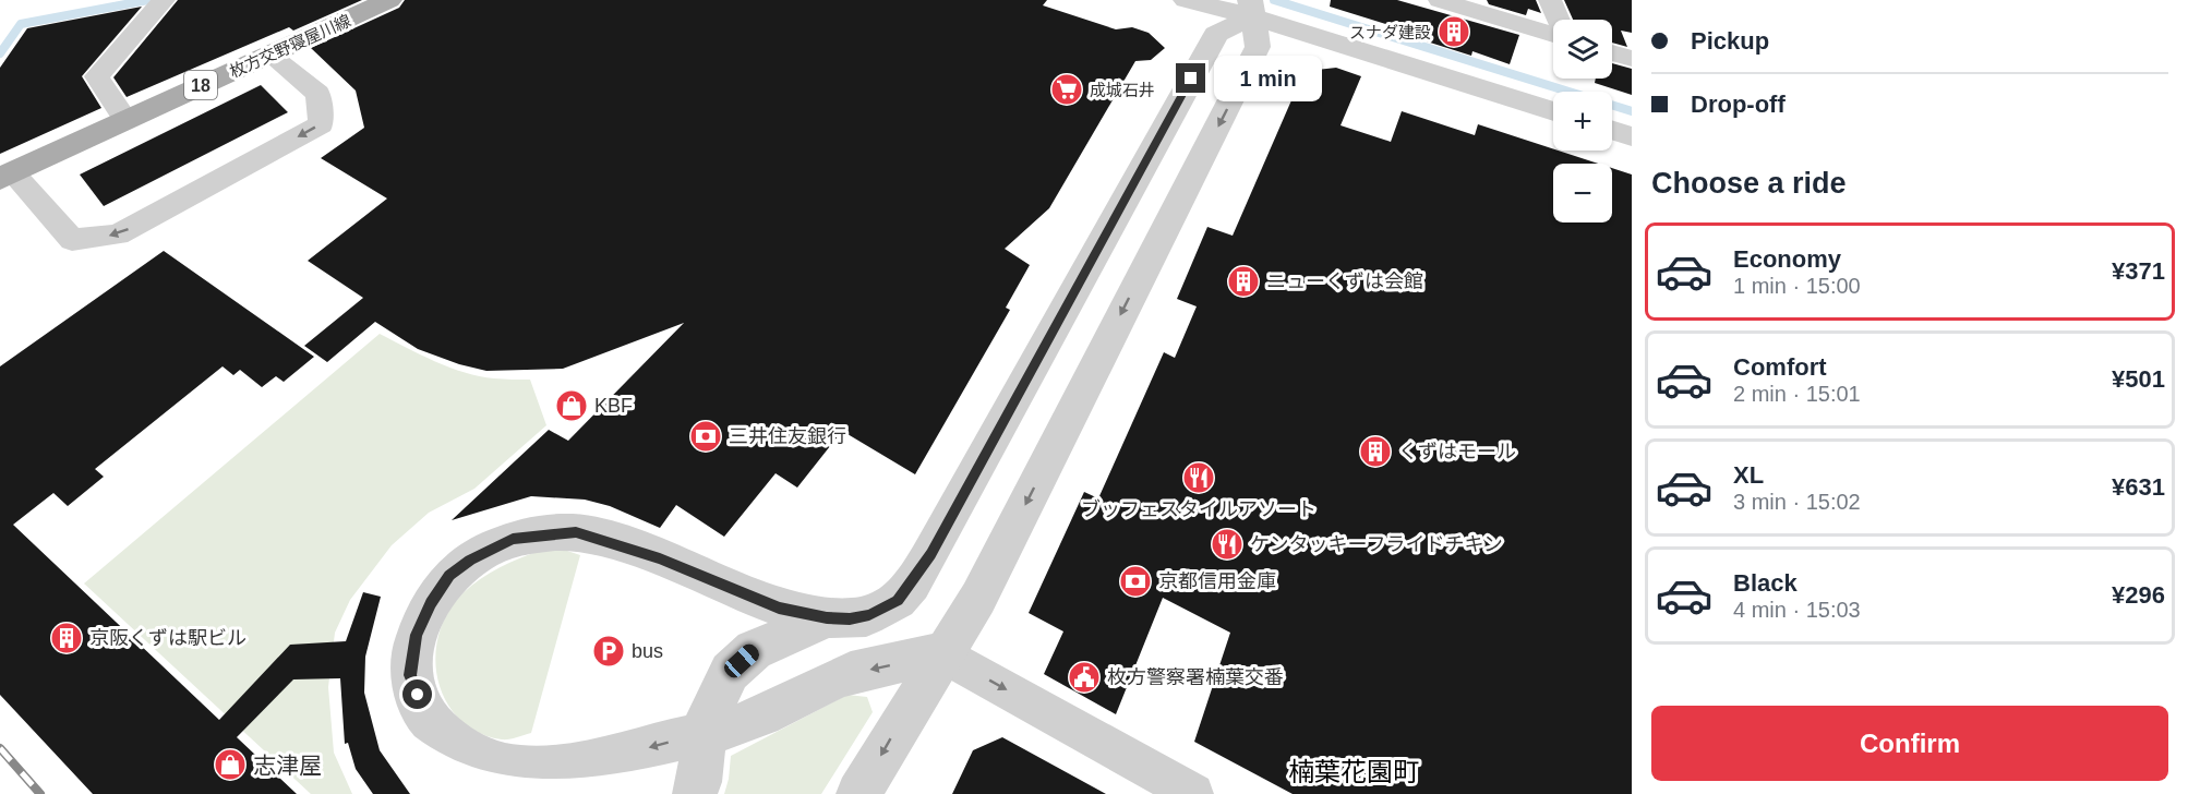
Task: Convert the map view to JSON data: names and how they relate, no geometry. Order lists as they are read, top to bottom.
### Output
{
  "streets": {
    "main road": ["枚方交野寝屋川線", "18"]
  },
  "districts": ["楠葉花園町"],
  "places": {
    "building": [
      "スナダ建設",
      "ニューくずは会館",
      "くずはモール",
      "京阪くずは駅ビル"
    ],
    "supermarket": ["成城石井"],
    "shop": ["KBF", "志津屋"],
    "bank": ["三井住友銀行", "京都信用金庫"],
    "restaurant": ["ブッフェスタイルアソート", "ケンタッキーフライドチキン"],
    "parking": ["bus"],
    "public building": ["枚方警察署楠葉交番"]
  },
  "page": {
    "banner": ["Pickup", "Drop-off"],
    "map_buttons": ["+", "−"],
    "bubble": "1 min",
    "heading": "Choose a ride",
    "list": [
      {
        "name": "Economy",
        "note": "1 min · 15:00",
        "value": "¥371"
      },
      {
        "name": "Comfort",
        "note": "2 min · 15:01",
        "value": "¥501"
      },
      {
        "name": "XL",
        "note": "3 min · 15:02",
        "value": "¥631"
      },
      {
        "name": "Black",
        "note": "4 min · 15:03",
        "value": "¥296"
      }
    ],
    "buttons": "Confirm"
  }
}
